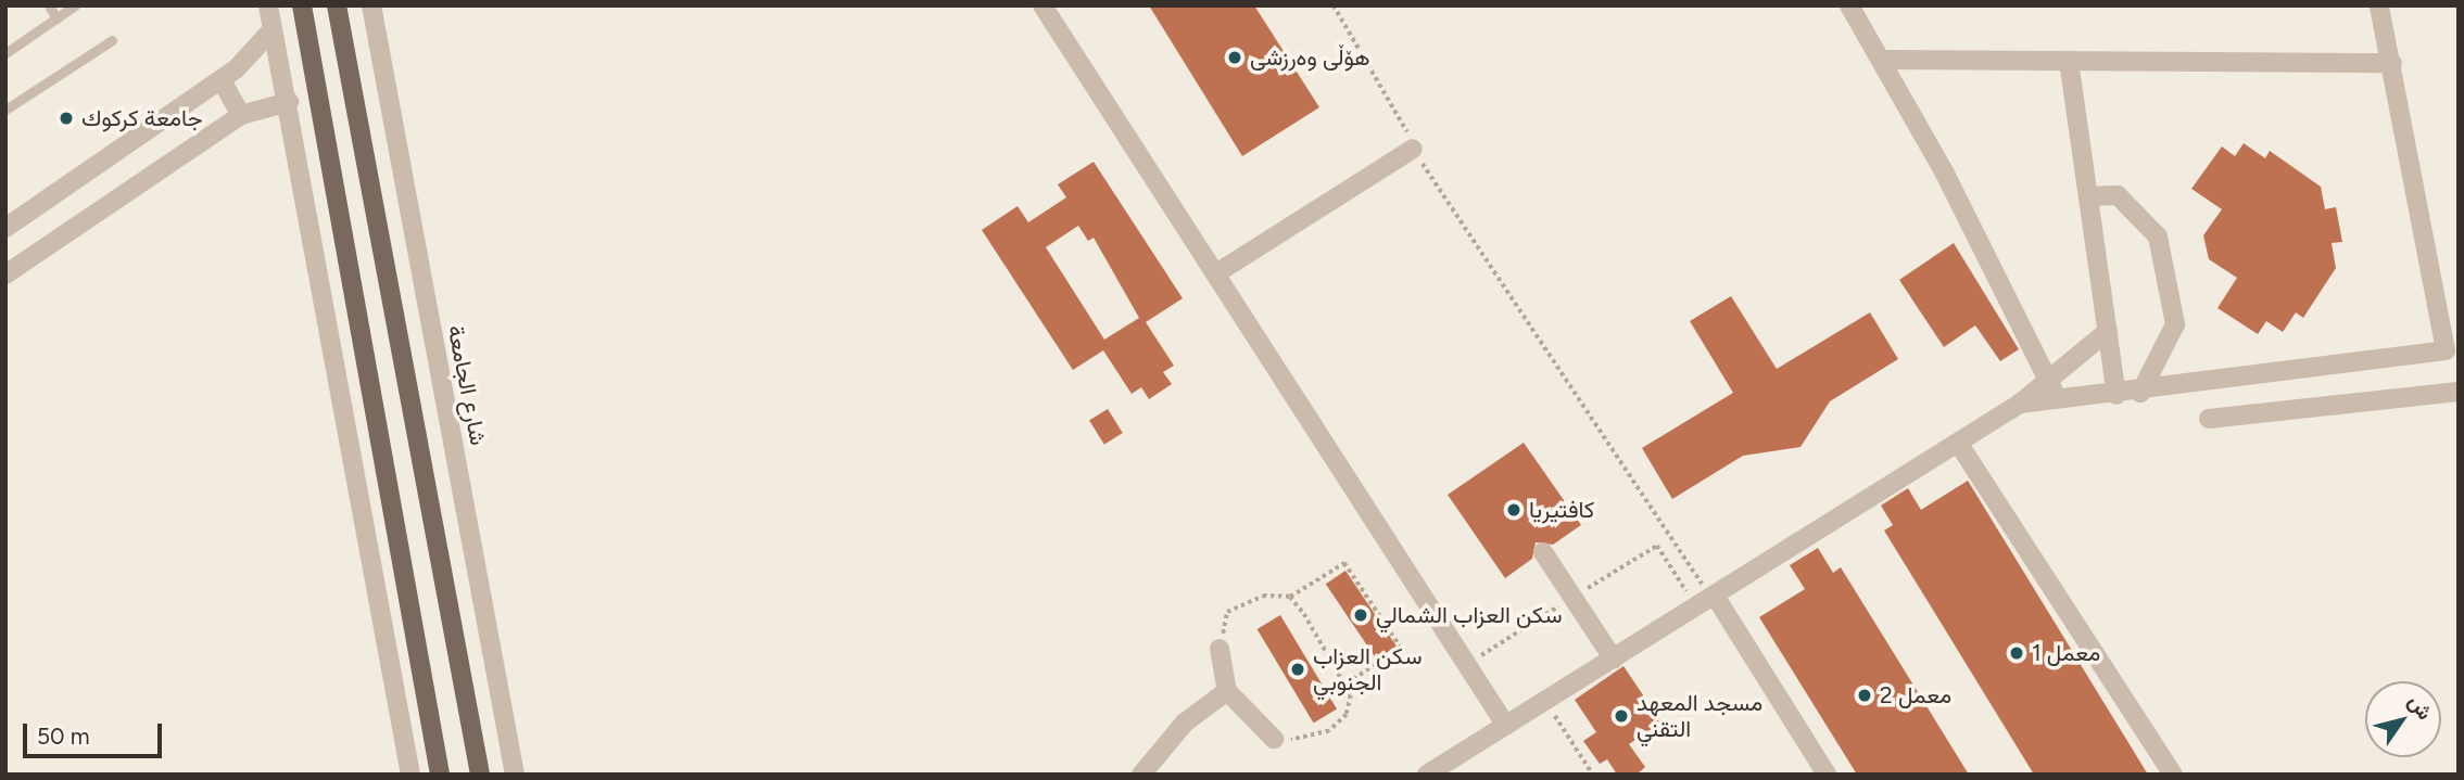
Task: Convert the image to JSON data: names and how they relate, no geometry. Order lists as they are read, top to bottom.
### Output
{
  "streets": {
    "street": ["شارع الجامعة"]
  },
  "places": [
    "هۆڵی وەرزشی",
    "جامعة كركوك",
    "کافتیریا",
    "سكن العزاب الشمالي",
    "معمل 1",
    "سكن العزاب الجنوبي",
    "معمل 2",
    "مسجد المعهد التقني"
  ],
  "scale_bar": "50 m",
  "north": "top right"
}
